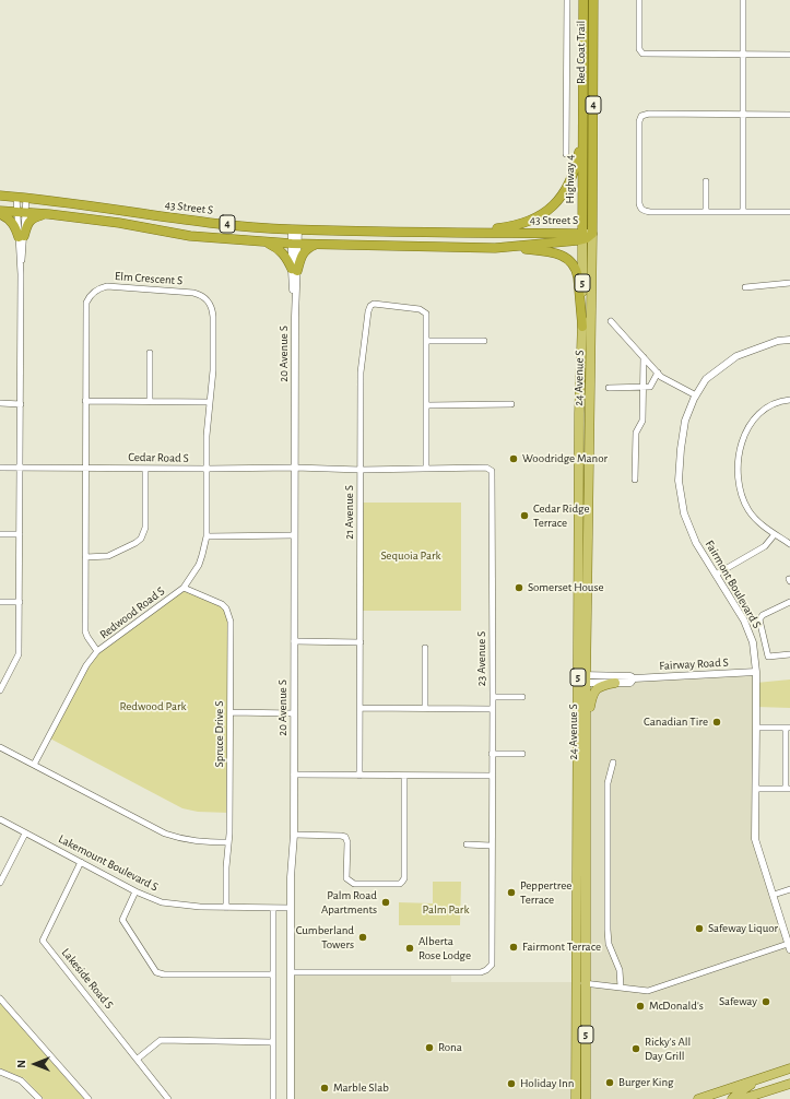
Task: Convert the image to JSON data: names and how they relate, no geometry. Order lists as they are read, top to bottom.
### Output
{
  "streets": {
    "highway": [
      "Red Coat Trail",
      "4",
      "Highway 4",
      "43 Street S"
    ],
    "main road": ["5", "24 Avenue S"],
    "street": [
      "Elm Crescent S",
      "20 Avenue S",
      "Cedar Road S",
      "21 Avenue S",
      "Fairmont Boulevard S",
      "Redwood Road S",
      "23 Avenue S",
      "Fairway Road S",
      "Spruce Drive S",
      "Lakemount Boulevard S",
      "Lakeside Road S"
    ]
  },
  "crossings": [
    ["Red Coat Trail", "Highway 4"],
    ["Highway 4", "43 Street S"],
    ["Highway 4", "24 Avenue S"],
    ["43 Street S", "20 Avenue S"],
    ["43 Street S", "24 Avenue S"],
    ["Elm Crescent S", "Cedar Road S"],
    ["Elm Crescent S", "Redwood Road S"],
    ["20 Avenue S", "Cedar Road S"],
    ["20 Avenue S", "23 Avenue S"],
    ["20 Avenue S", "Lakemount Boulevard S"],
    ["24 Avenue S", "Fairway Road S"],
    ["Cedar Road S", "21 Avenue S"],
    ["Cedar Road S", "Redwood Road S"],
    ["Cedar Road S", "23 Avenue S"],
    ["Fairmont Boulevard S", "Fairway Road S"],
    ["Redwood Road S", "Spruce Drive S"],
    ["Spruce Drive S", "Lakemount Boulevard S"],
    ["Lakemount Boulevard S", "Lakeside Road S"]
  ],
  "parks": ["Sequoia Park", "Redwood Park", "Palm Park"],
  "places": [
    "Woodridge Manor",
    "Cedar Ridge Terrace",
    "Somerset House",
    "Canadian Tire",
    "Peppertree Terrace",
    "Palm Road Apartments",
    "Safeway Liquor",
    "Cumberland Towers",
    "Fairmont Terrace",
    "Alberta Rose Lodge",
    "Safeway",
    "McDonald's",
    "Rona",
    "Ricky's All Day Grill",
    "Burger King",
    "Holiday Inn",
    "Marble Slab"
  ],
  "north": "left"
}
